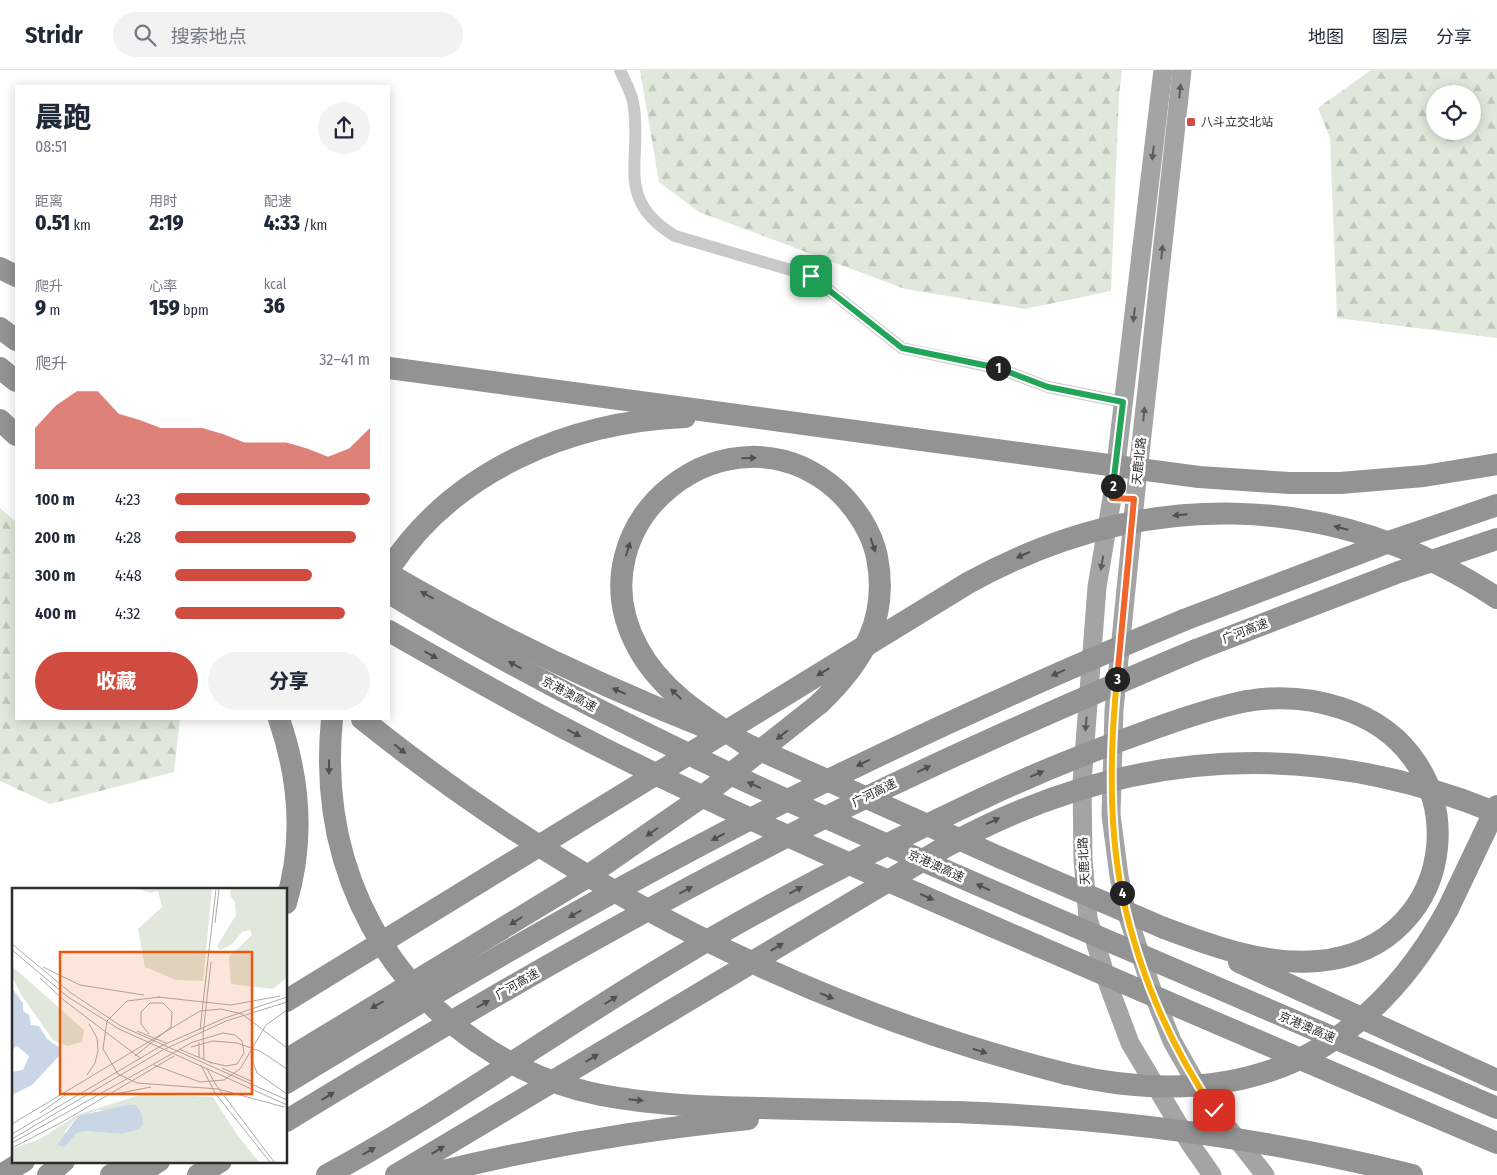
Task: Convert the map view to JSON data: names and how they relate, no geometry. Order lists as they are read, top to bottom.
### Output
{
  "streets": {
    "highway": ["广河高速", "京港澳高速"],
    "main road": ["天鹿北路"]
  },
  "places": {
    "transit": ["八斗立交北站"]
  },
  "page": {
    "header": "Stridr",
    "search": "搜索地点",
    "nav": ["地图", "图层", "分享"],
    "heading": ["晨跑", "08:51"],
    "stats": [
      ["距离", "0.51 km"],
      ["用时", "2:19"],
      ["配速", "4:33 /km"],
      ["爬升", "9 m"],
      ["心率", "159 bpm"],
      ["kcal", "36"]
    ],
    "chart": ["爬升", "32–41 m"],
    "pins": [
      "1",
      "2",
      "3",
      "4"
    ],
    "list": [
      {
        "name": "100 m",
        "note": "4:23"
      },
      {
        "name": "200 m",
        "note": "4:28"
      },
      {
        "name": "300 m",
        "note": "4:48"
      },
      {
        "name": "400 m",
        "note": "4:32"
      }
    ],
    "buttons": ["收藏", "分享"]
  }
}
